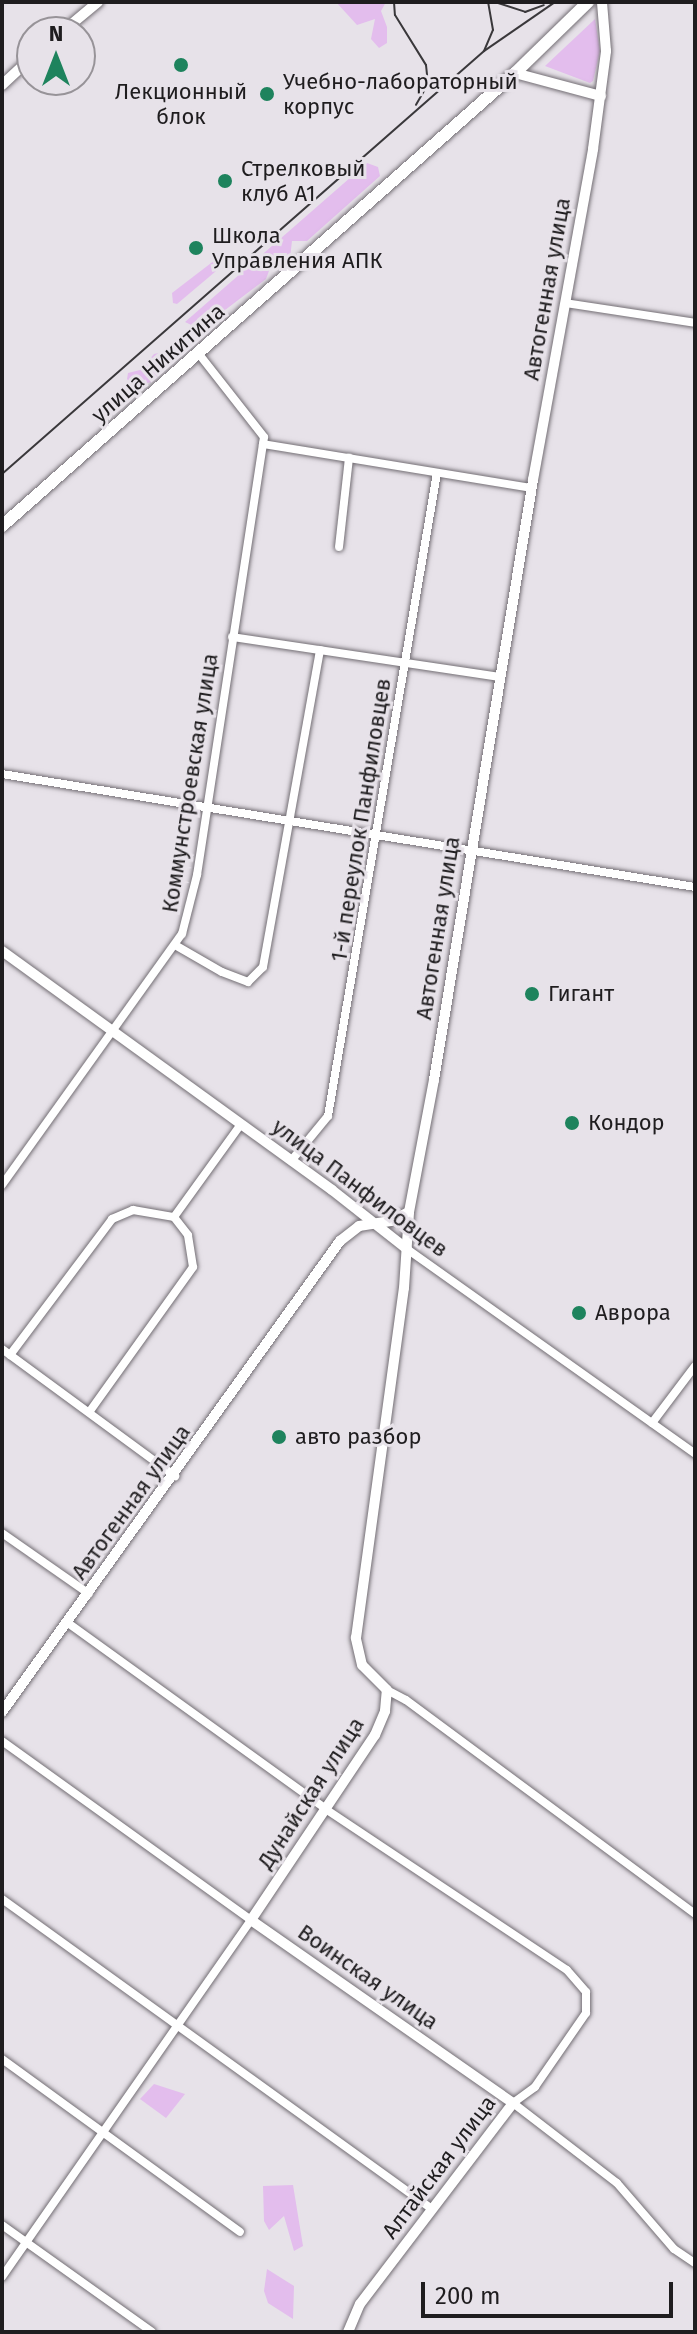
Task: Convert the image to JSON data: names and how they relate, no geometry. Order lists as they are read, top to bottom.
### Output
{
  "streets": {
    "main road": ["улица Никитина"],
    "street": [
      "Автогенная улица",
      "Коммунстроевская улица",
      "1-й переулок Панфиловцев",
      "улица Панфиловцев",
      "Дунайская улица",
      "Воинская улица",
      "Алтайская улица"
    ]
  },
  "crossings": [
    ["Автогенная улица", "улица Панфиловцев"],
    ["Коммунстроевская улица", "улица Панфиловцев"],
    ["1-й переулок Панфиловцев", "улица Панфиловцев"],
    ["Дунайская улица", "Воинская улица"],
    ["Дунайская улица", "Алтайская улица"],
    ["Воинская улица", "Алтайская улица"]
  ],
  "places": [
    "Лекционный блок",
    "Учебно-лабораторный корпус",
    "Стрелковый клуб А1",
    "Школа Управления АПК",
    "Гигант",
    "Кондор",
    "Аврора",
    "авто разбор"
  ],
  "scale_bar": "200 m",
  "north": "top"
}
